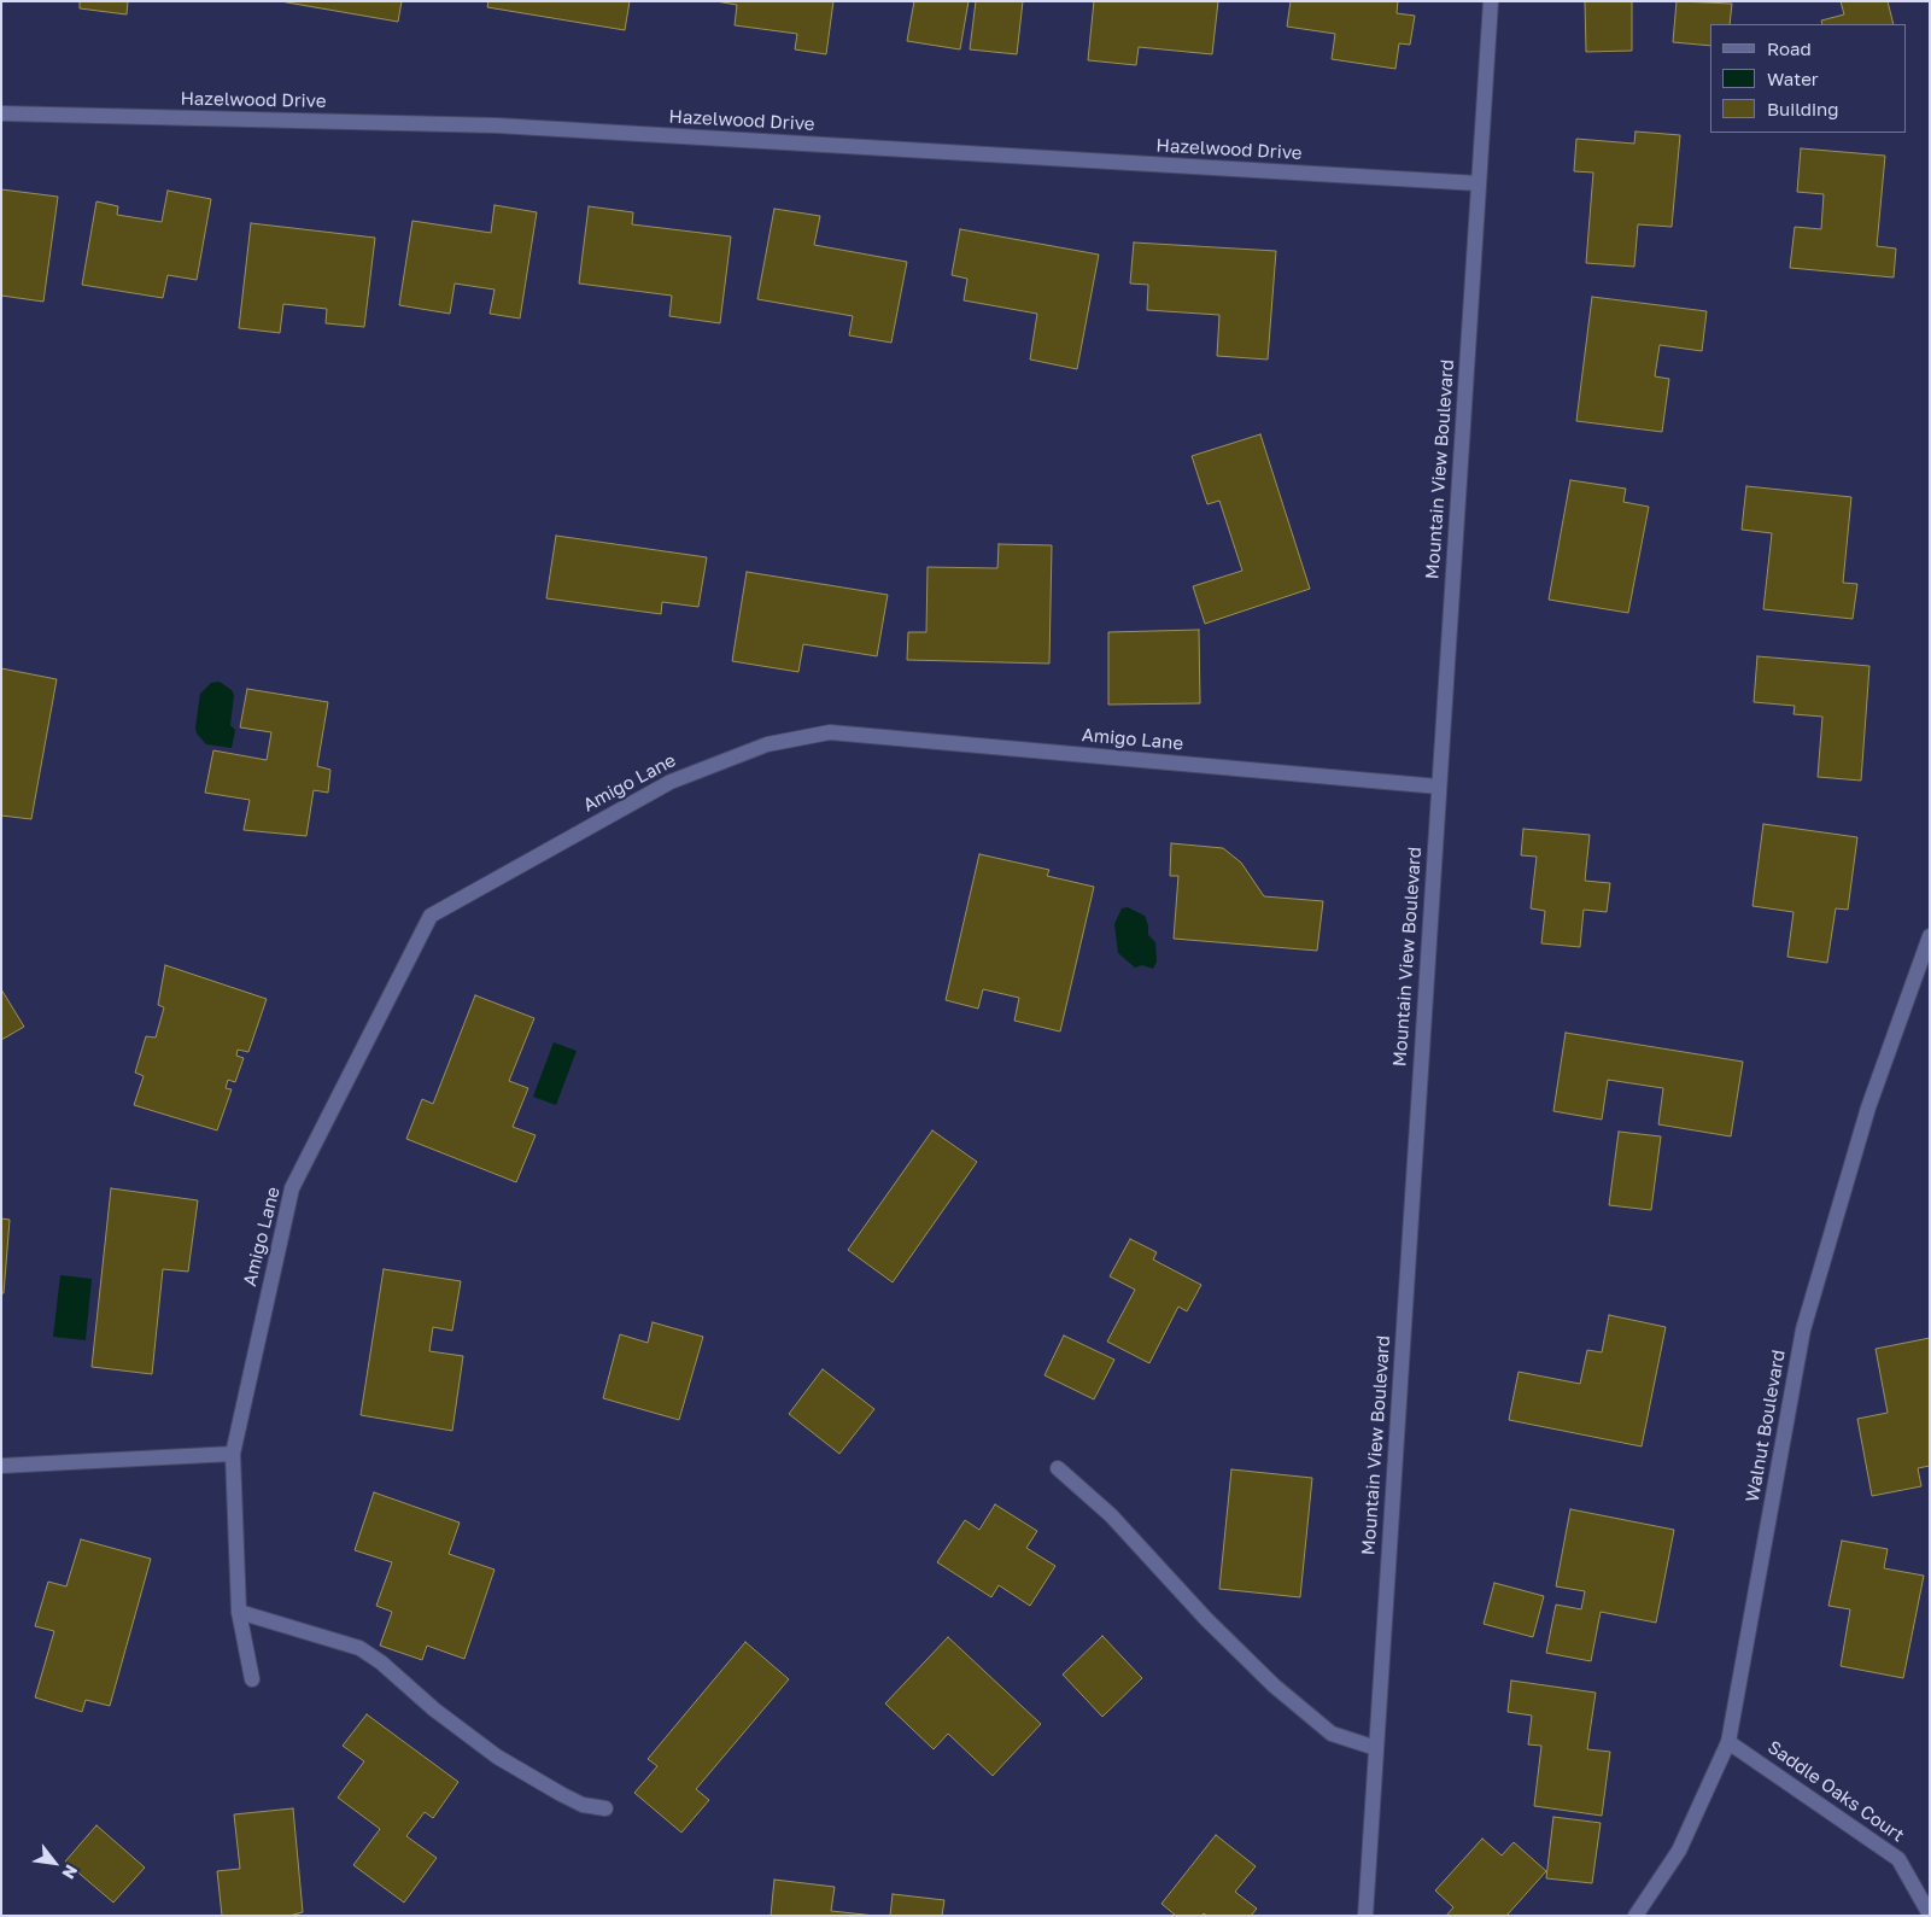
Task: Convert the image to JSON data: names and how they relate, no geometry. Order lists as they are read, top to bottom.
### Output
{
  "streets": {
    "street": [
      "Hazelwood Drive",
      "Mountain View Boulevard",
      "Amigo Lane",
      "Walnut Boulevard",
      "Saddle Oaks Court"
    ]
  },
  "crossings": [
    ["Hazelwood Drive", "Mountain View Boulevard"],
    ["Mountain View Boulevard", "Amigo Lane"],
    ["Walnut Boulevard", "Saddle Oaks Court"]
  ],
  "legend": ["Road", "Water", "Building"],
  "north": "bottom right"
}
